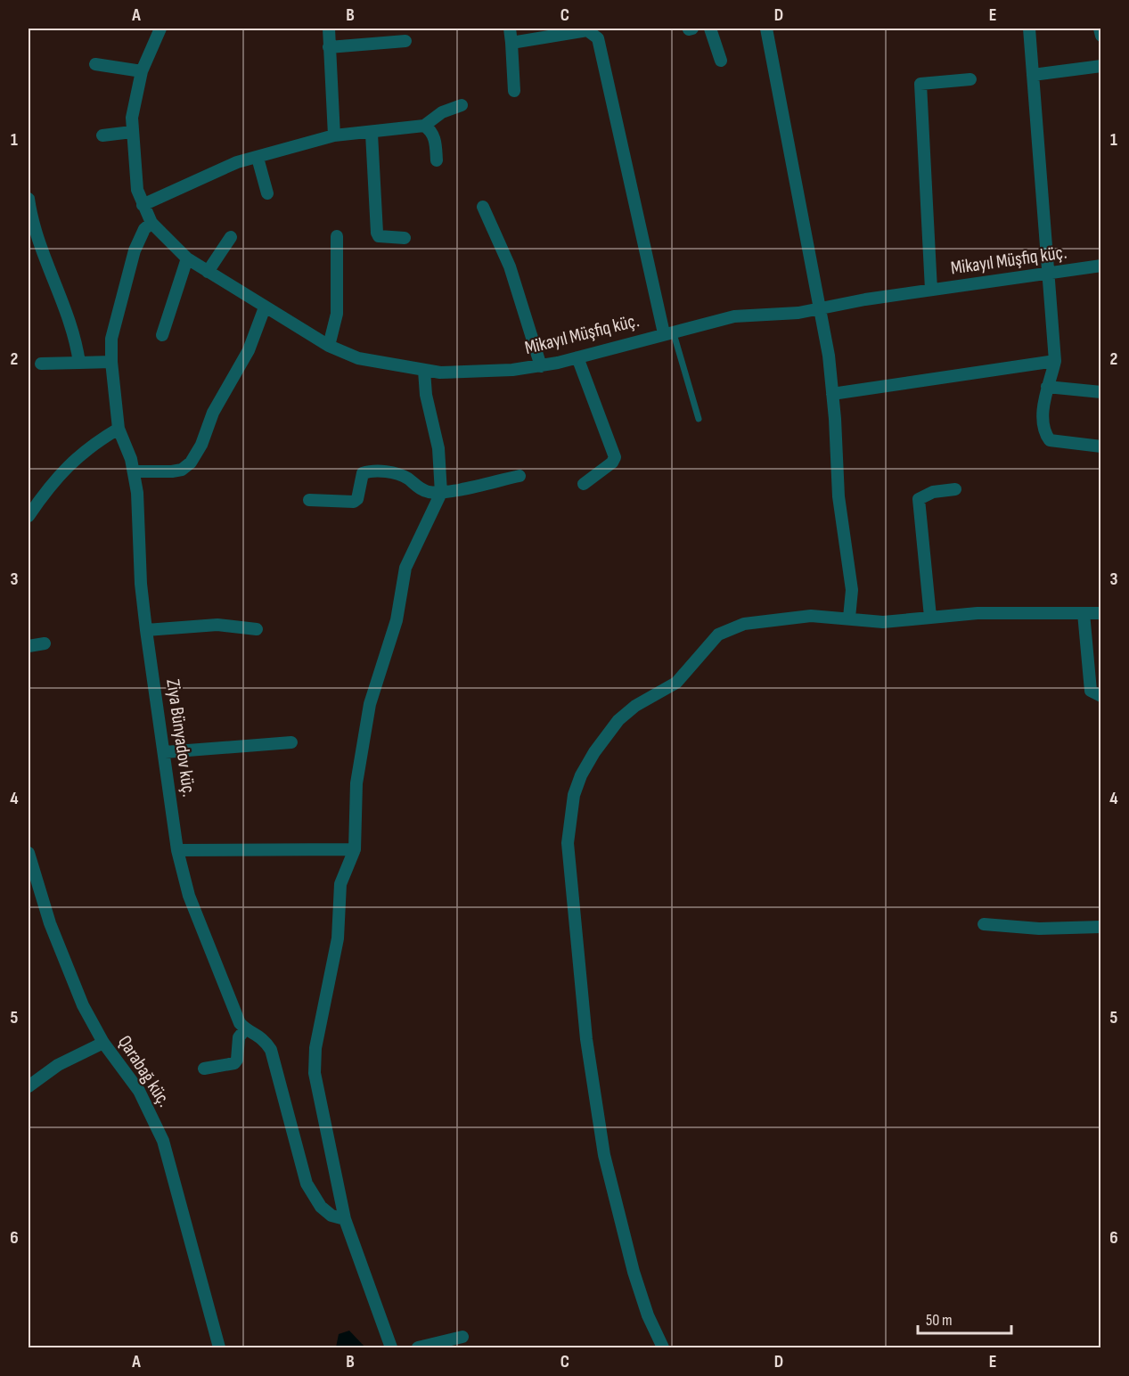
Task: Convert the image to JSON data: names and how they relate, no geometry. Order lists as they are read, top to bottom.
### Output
{
  "streets": {
    "street": ["Mikayıl Müşfiq küç.", "Ziya Bünyadov küç.", "Qarabağ küç."]
  },
  "crossings": [
    ["Mikayıl Müşfiq küç.", "Ziya Bünyadov küç."]
  ],
  "scale_bar": "50 m",
  "grid": {
    "columns": [
      "A",
      "B",
      "C",
      "D",
      "E"
    ],
    "rows": [
      "1",
      "2",
      "3",
      "4",
      "5",
      "6"
    ]
  }
}
